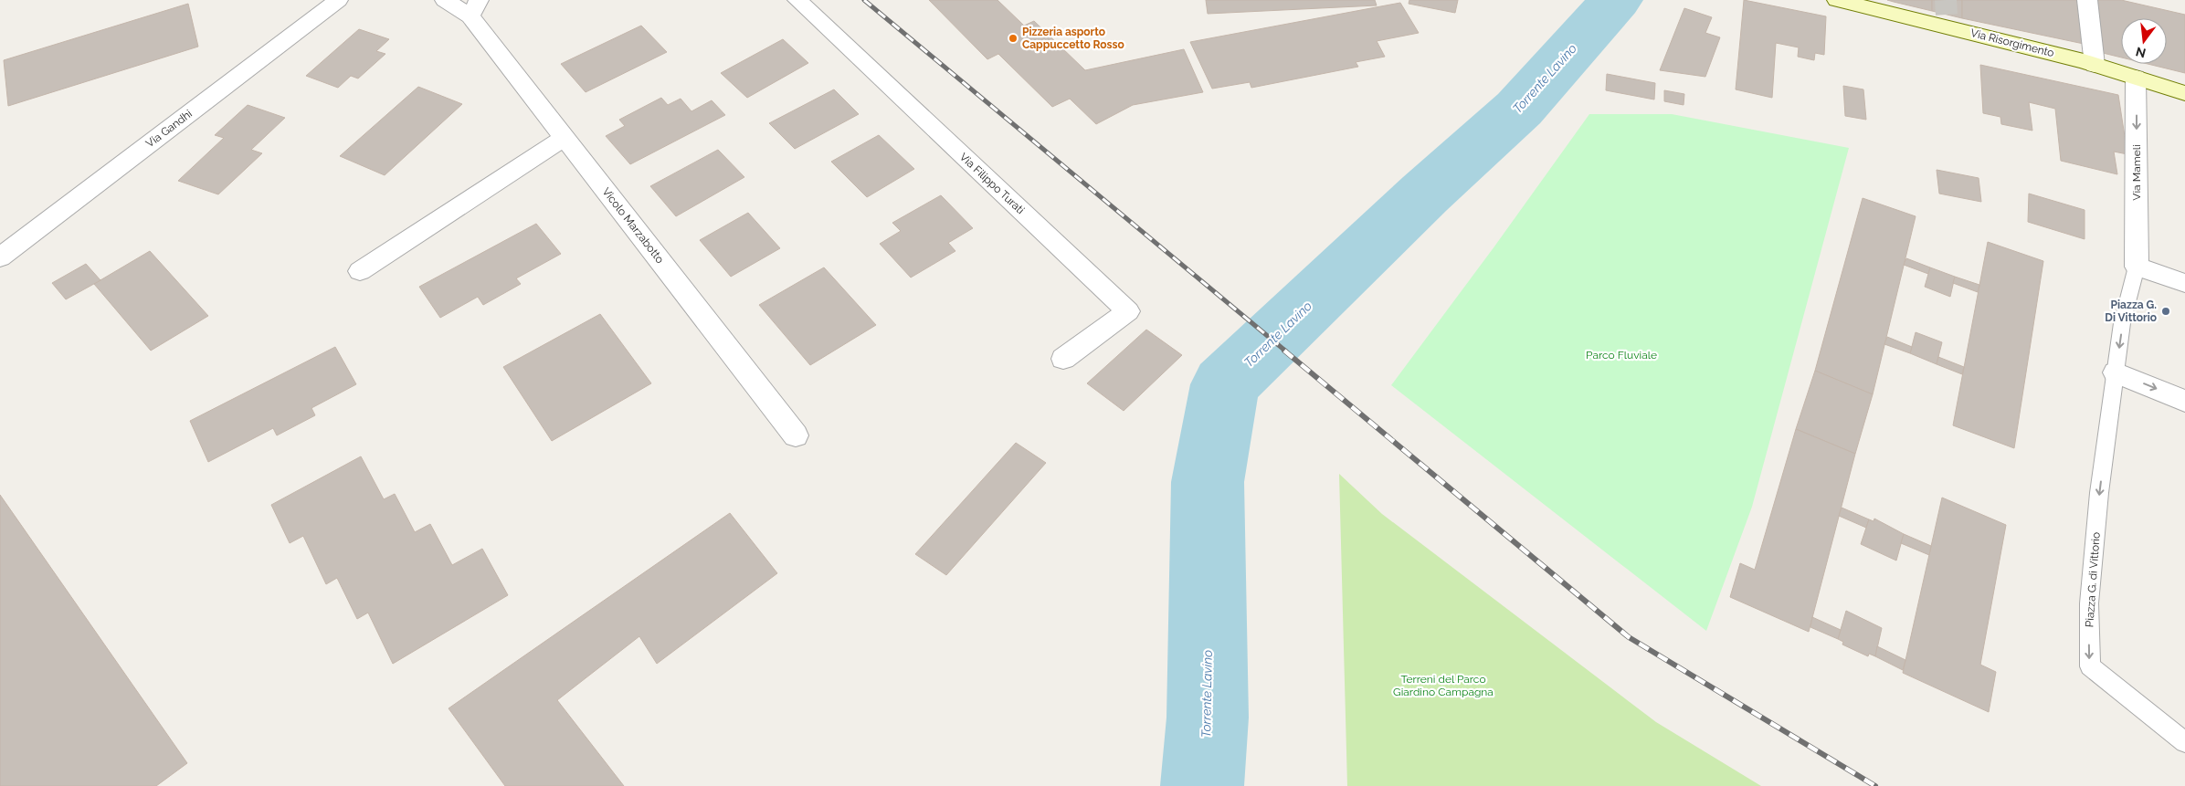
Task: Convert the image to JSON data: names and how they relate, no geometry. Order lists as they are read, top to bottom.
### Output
{
  "streets": {
    "main road": ["Via Risorgimento"],
    "street": [
      "Via Gandhi",
      "Via Mameli",
      "Via Filippo Turati",
      "Vicolo Marzabotto"
    ],
    "lane": ["Piazza G. di Vittorio"]
  },
  "crossings": [
    ["Via Risorgimento", "Via Mameli"],
    ["Via Mameli", "Piazza G. di Vittorio"]
  ],
  "one_way": ["Via Mameli", "Piazza G. di Vittorio"],
  "water": ["Torrente Lavino"],
  "parks": ["Parco Fluviale", "Terreni del Parco Giardino Campagna"],
  "places": ["Pizzeria asporto Cappuccetto Rosso", "Piazza G. Di Vittorio"],
  "north": "bottom"
}
